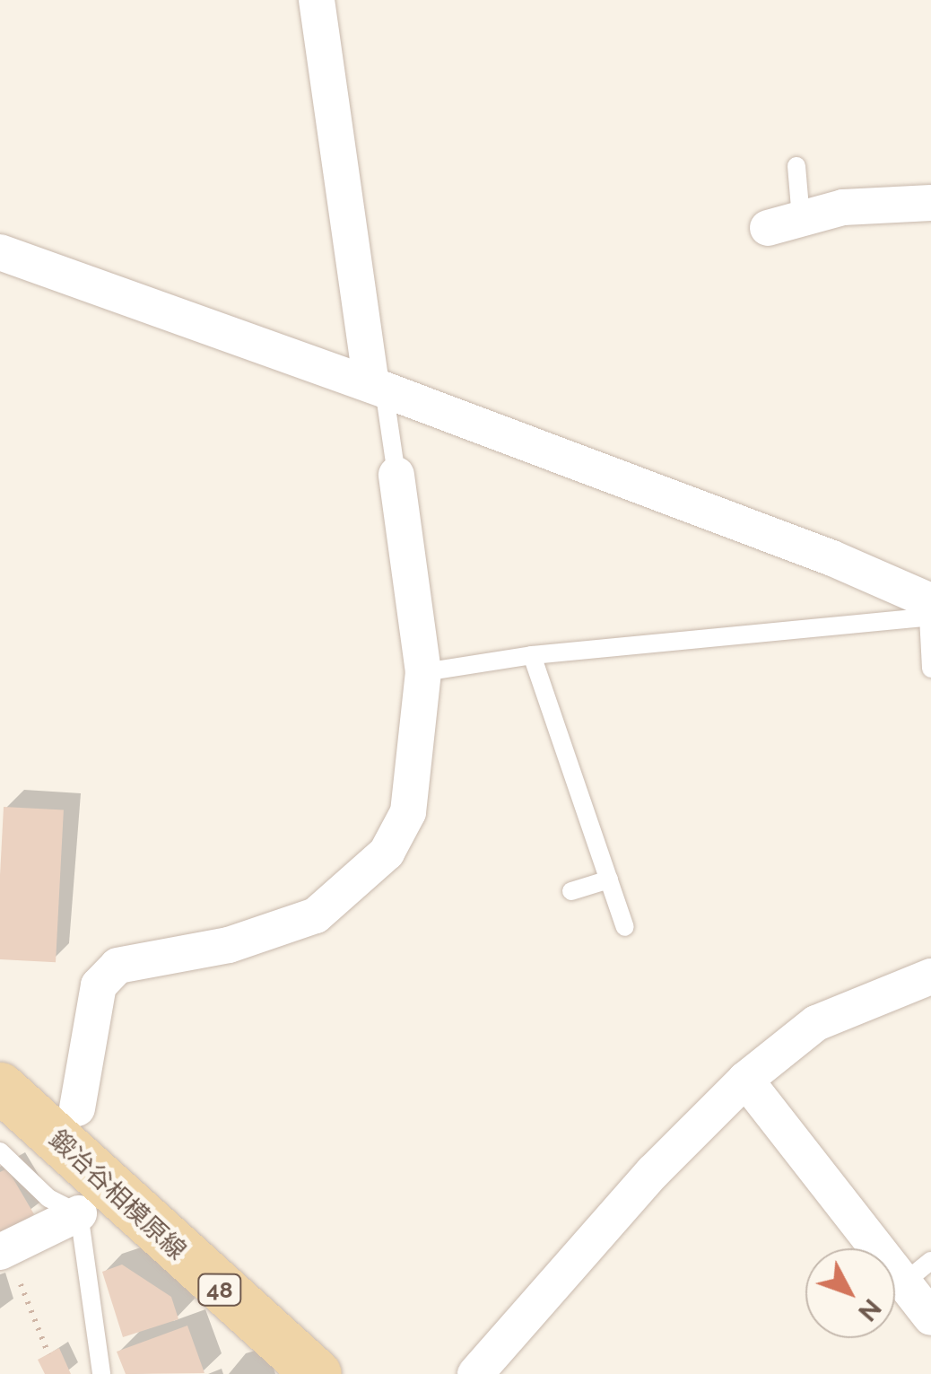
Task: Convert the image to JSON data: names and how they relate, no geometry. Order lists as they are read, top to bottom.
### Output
{
  "streets": {
    "main road": ["鍛冶谷相模原線", "48"]
  },
  "north": "bottom right"
}
